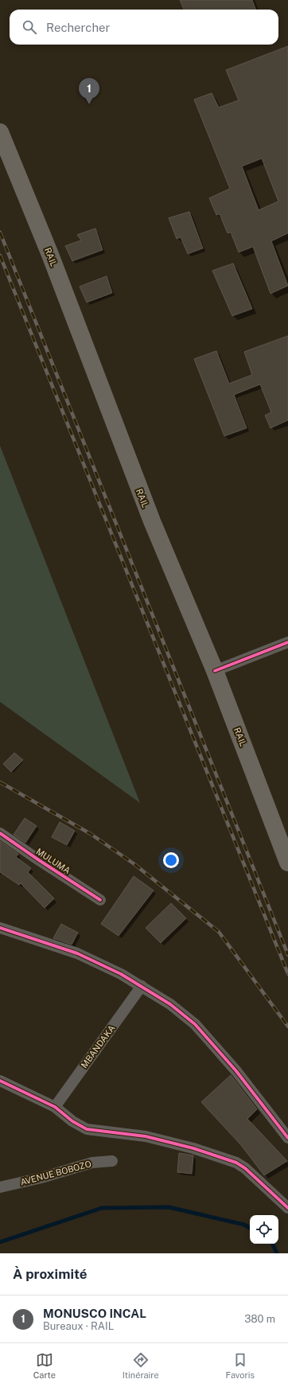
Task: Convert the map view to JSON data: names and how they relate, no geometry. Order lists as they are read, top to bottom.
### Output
{
  "streets": {
    "main road": ["RAIL"],
    "street": ["MULUMA", "MBANDAKA", "AVENUE BOBOZO"]
  },
  "page": {
    "search": "Rechercher",
    "pins": "1",
    "heading": "À proximité",
    "list": [
      {
        "mark": "1",
        "name": "MONUSCO INCAL",
        "note": "Bureaux · RAIL",
        "value": "380 m"
      }
    ],
    "nav": ["Carte", "Itinéraire", "Favoris"]
  }
}
